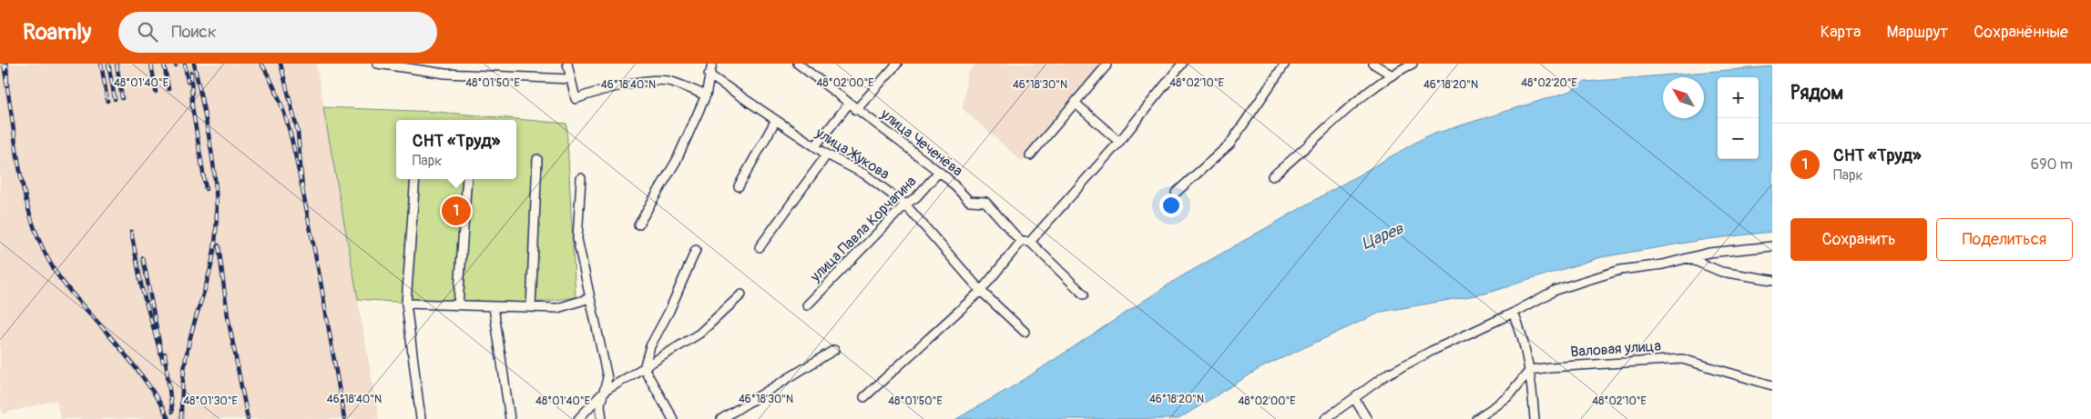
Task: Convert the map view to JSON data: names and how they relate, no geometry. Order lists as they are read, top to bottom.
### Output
{
  "streets": {
    "street": [
      "улица Чеченёва",
      "улица Жукова",
      "улица Павла Корчагина",
      "Валовая улица"
    ]
  },
  "crossings": [
    ["улица Чеченёва", "улица Павла Корчагина"],
    ["улица Жукова", "улица Павла Корчагина"]
  ],
  "water": ["Царев"],
  "north": "top left",
  "page": {
    "header": "Roamly",
    "search": "Поиск",
    "nav": ["Карта", "Маршрут", "Сохранённые"],
    "heading": "Рядом",
    "map_buttons": ["+", "−"],
    "popup": ["СНТ «Труд»", "Парк"],
    "list": [
      {
        "mark": "1",
        "name": "СНТ «Труд»",
        "note": "Парк",
        "value": "690 m"
      }
    ],
    "pins": "1",
    "buttons": ["Сохранить", "Поделиться"]
  },
  "coordinates": [
    "48°01'50\"E",
    "48°02'20\"E",
    "48°01'40\"E",
    "48°02'00\"E",
    "48°02'10\"E",
    "46°18'40\"N",
    "46°18'30\"N",
    "46°18'20\"N",
    "48°01'30\"E"
  ]
}
